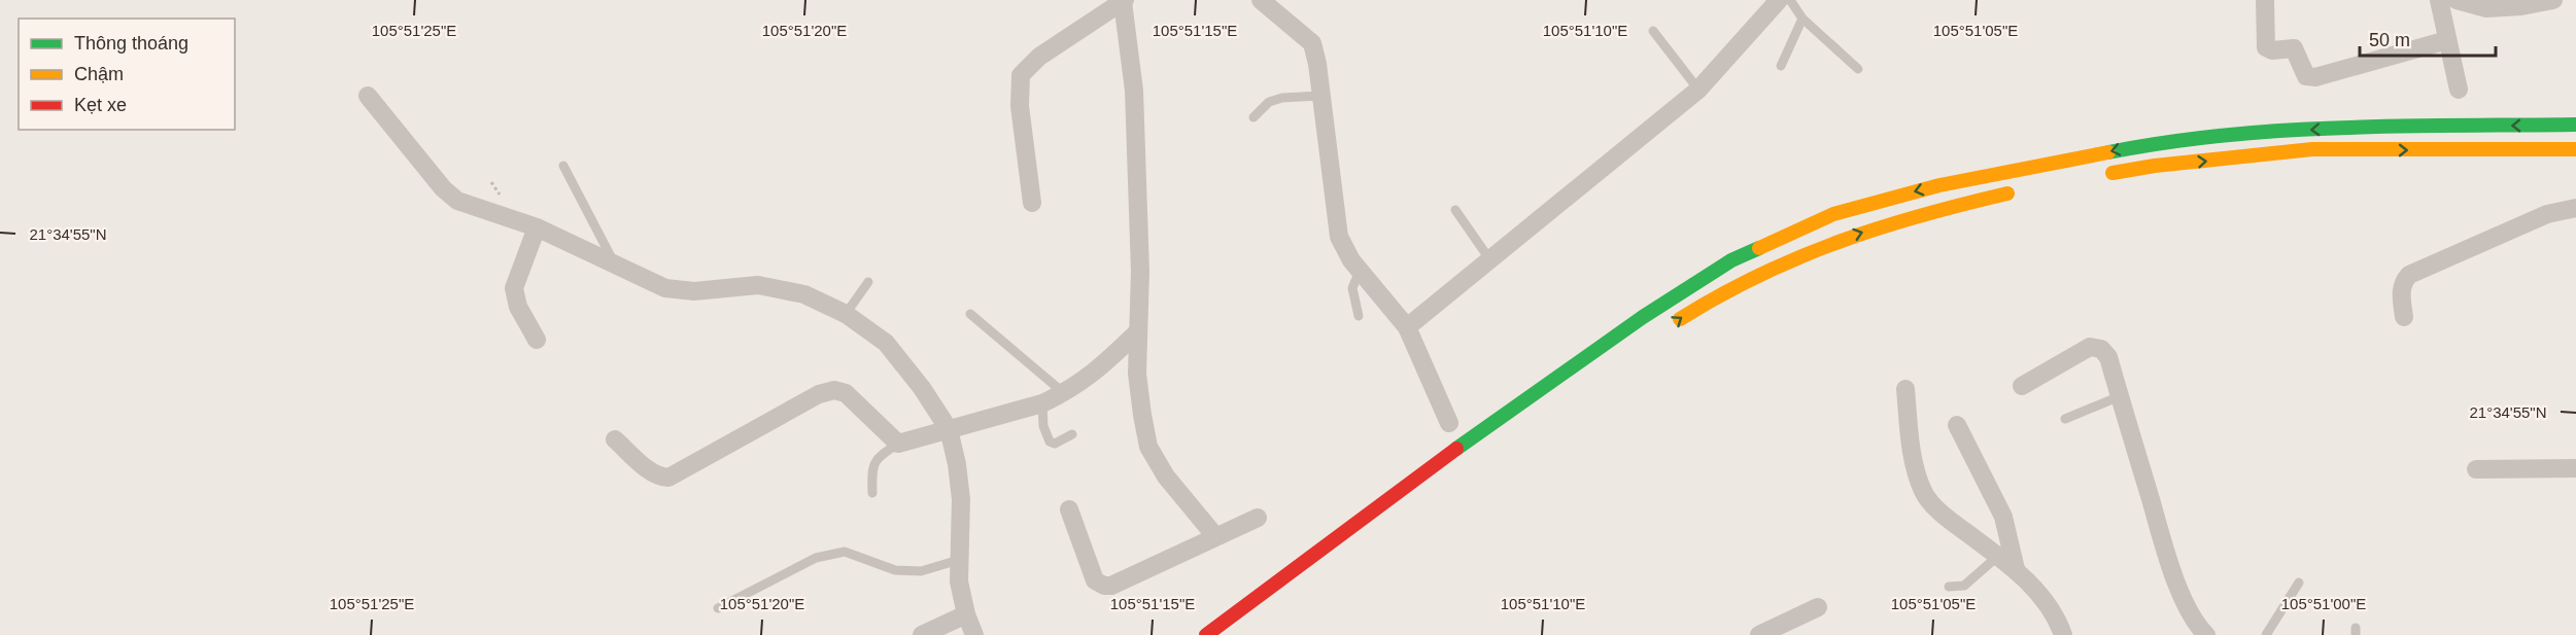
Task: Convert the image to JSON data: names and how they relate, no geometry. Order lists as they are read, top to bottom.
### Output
{
  "legend": ["Thông thoáng", "Chậm", "Kẹt xe"],
  "scale_bar": "50 m",
  "coordinates": [
    "105°51'25\"E",
    "105°51'20\"E",
    "105°51'15\"E",
    "105°51'10\"E",
    "105°51'05\"E",
    "21°34'55\"N",
    "105°51'00\"E"
  ]
}
